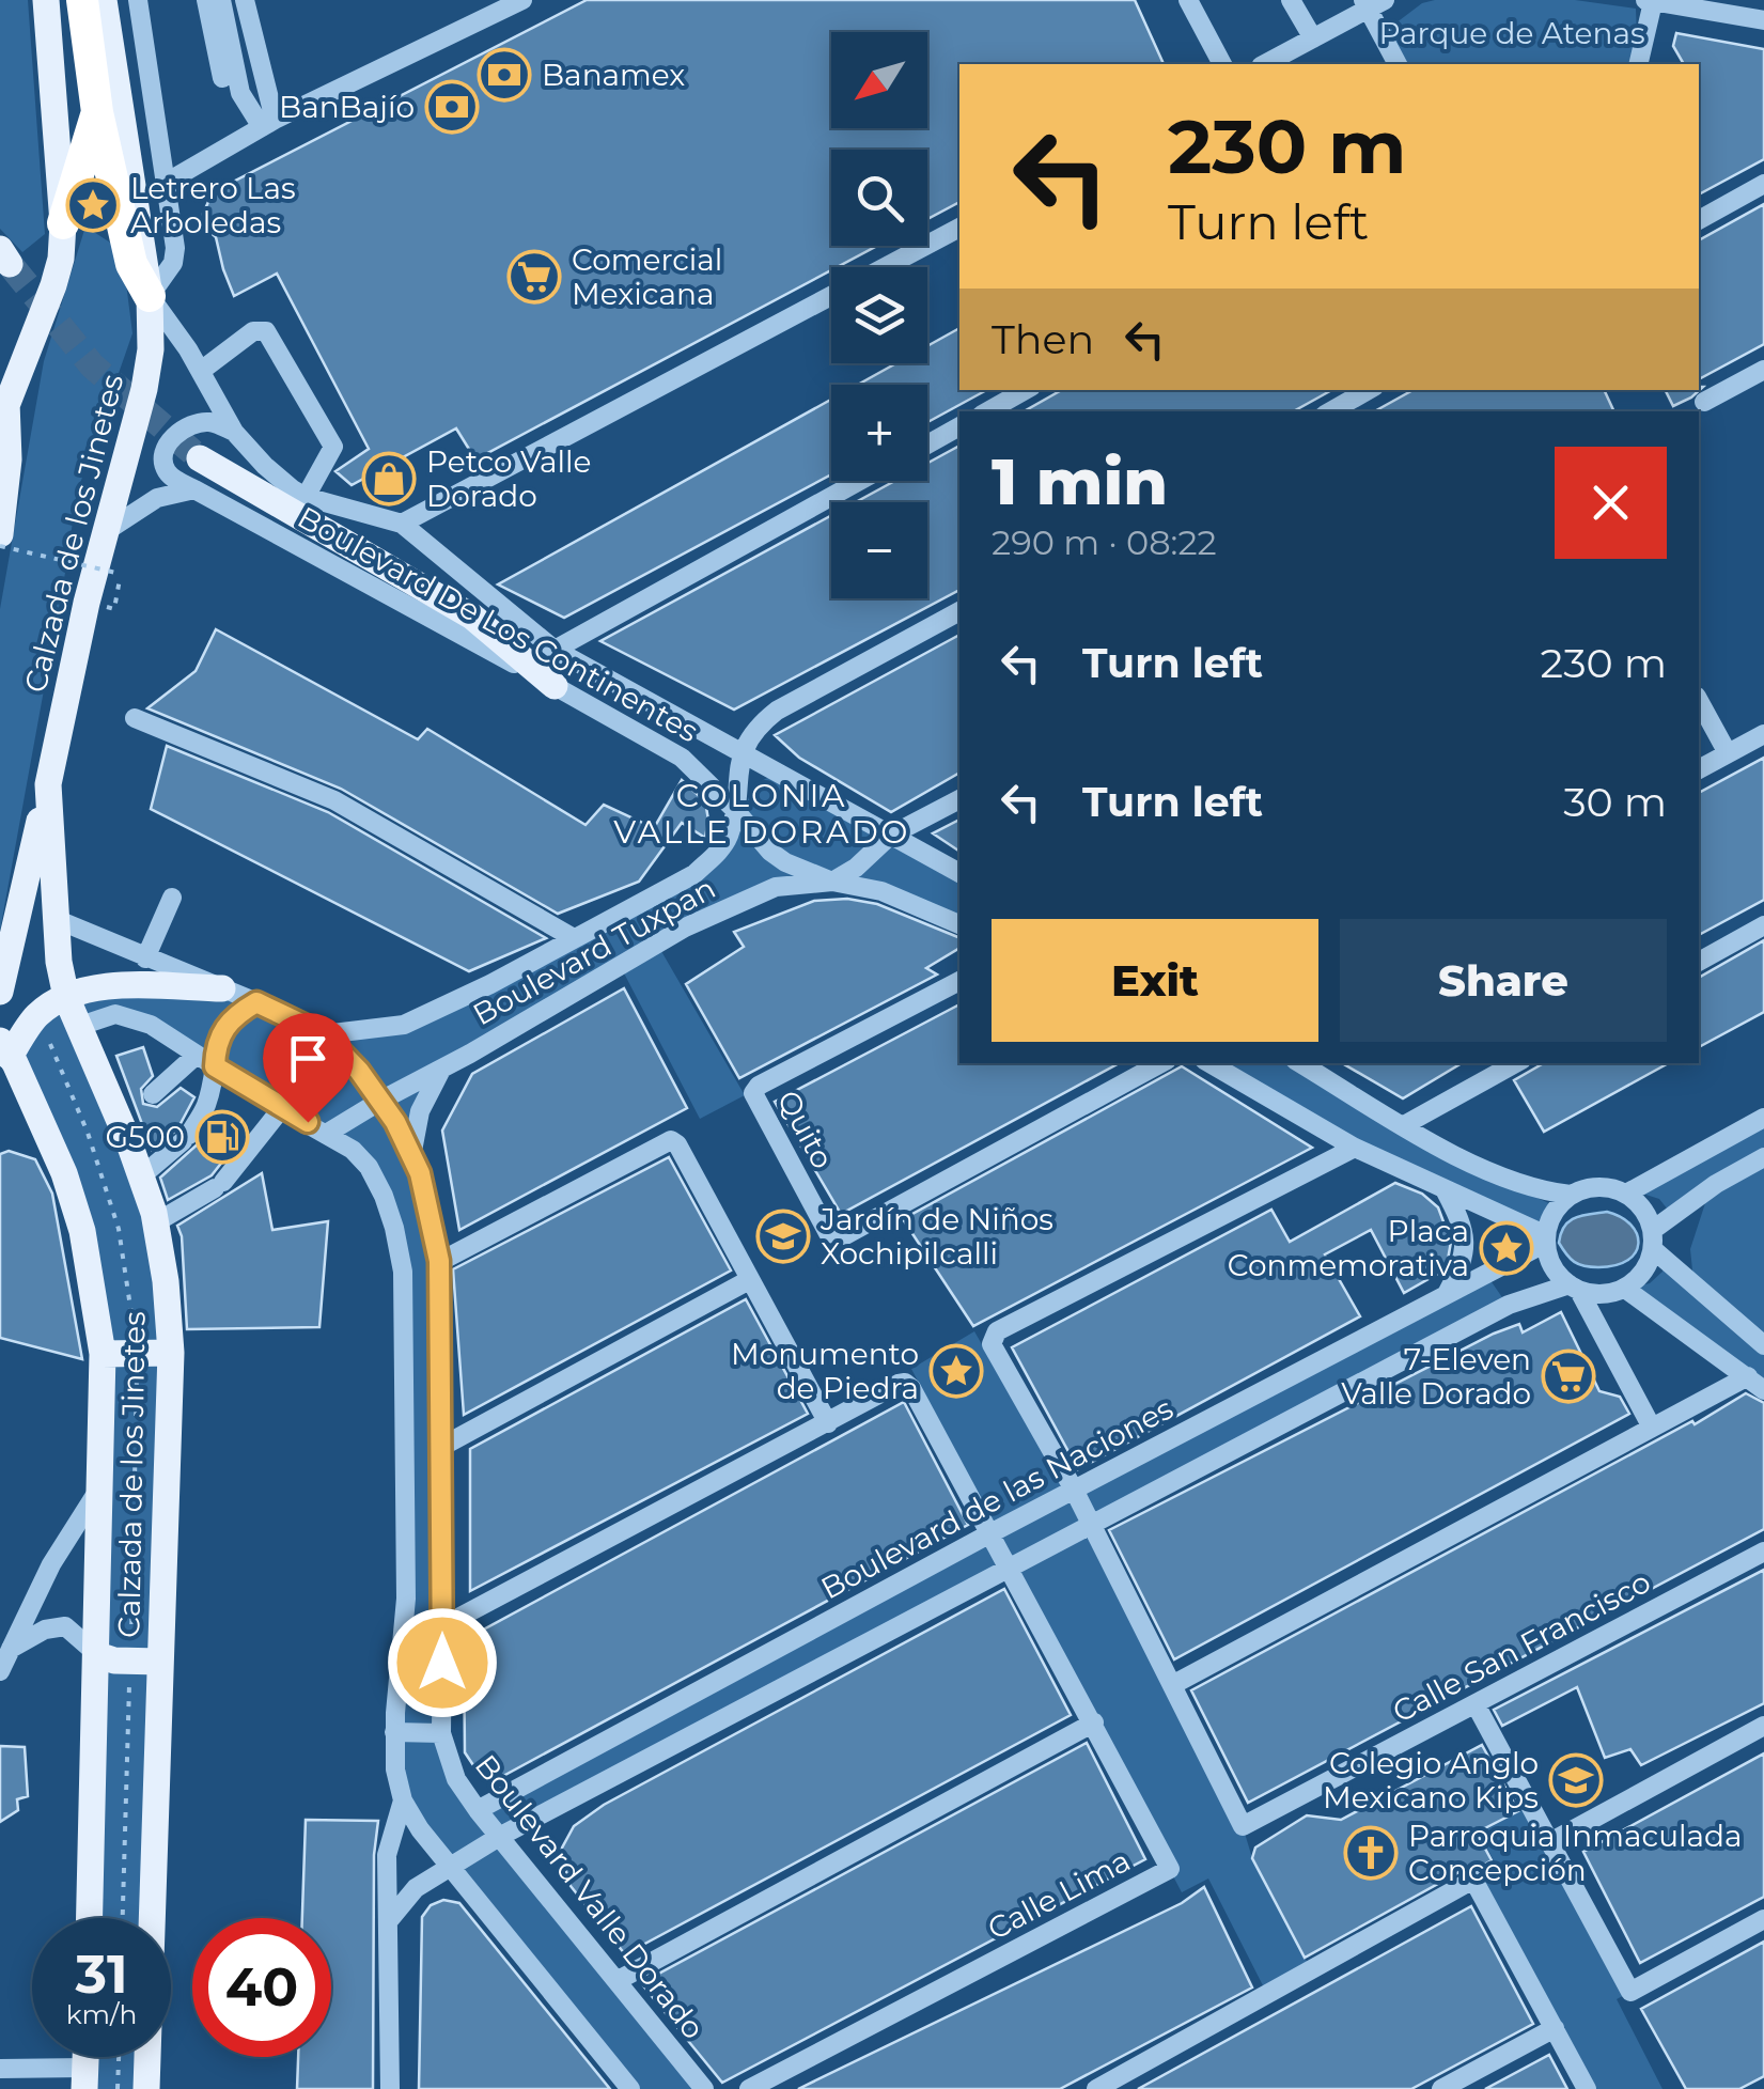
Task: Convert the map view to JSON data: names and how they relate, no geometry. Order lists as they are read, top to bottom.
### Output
{
  "streets": {
    "main road": ["Calzada de los Jinetes"],
    "street": [
      "Boulevard De Los Continentes",
      "Boulevard Tuxpan",
      "Quito",
      "Boulevard de las Naciones",
      "Calle San Francisco",
      "Calle Lima",
      "Boulevard Valle Dorado"
    ]
  },
  "crossings": [
    ["Calzada de los Jinetes", "Boulevard De Los Continentes"],
    ["Calzada de los Jinetes", "Boulevard Valle Dorado"],
    ["Boulevard De Los Continentes", "Boulevard Tuxpan"],
    ["Boulevard Tuxpan", "Boulevard Valle Dorado"],
    ["Boulevard de las Naciones", "Calle San Francisco"],
    ["Boulevard de las Naciones", "Calle Lima"],
    ["Boulevard de las Naciones", "Boulevard Valle Dorado"]
  ],
  "districts": ["COLONIA VALLE DORADO"],
  "parks": ["Parque de Atenas"],
  "places": {
    "bank": ["Banamex", "BanBajío"],
    "place": ["Letrero Las Arboledas", "Placa Conmemorativa", "Monumento de Piedra"],
    "supermarket": ["Comercial Mexicana", "7-Eleven Valle Dorado"],
    "shop": ["Petco Valle Dorado"],
    "fuel station": ["G500"],
    "school or university": ["Jardín de Niños Xochipilcalli", "Colegio Anglo Mexicano Kips"],
    "church": ["Parroquia Inmaculada Concepción"]
  },
  "north": "bottom left",
  "page": {
    "map_buttons": ["+", "−"],
    "turn": ["230 m", "Turn left"],
    "then": "Then",
    "heading": ["1 min", "290 m · 08:22"],
    "list": [
      {
        "name": "Turn left",
        "value": "230 m"
      },
      {
        "name": "Turn left",
        "value": "30 m"
      }
    ],
    "buttons": ["Exit", "Share"],
    "speed": "31 km/h",
    "limit": "40"
  }
}
